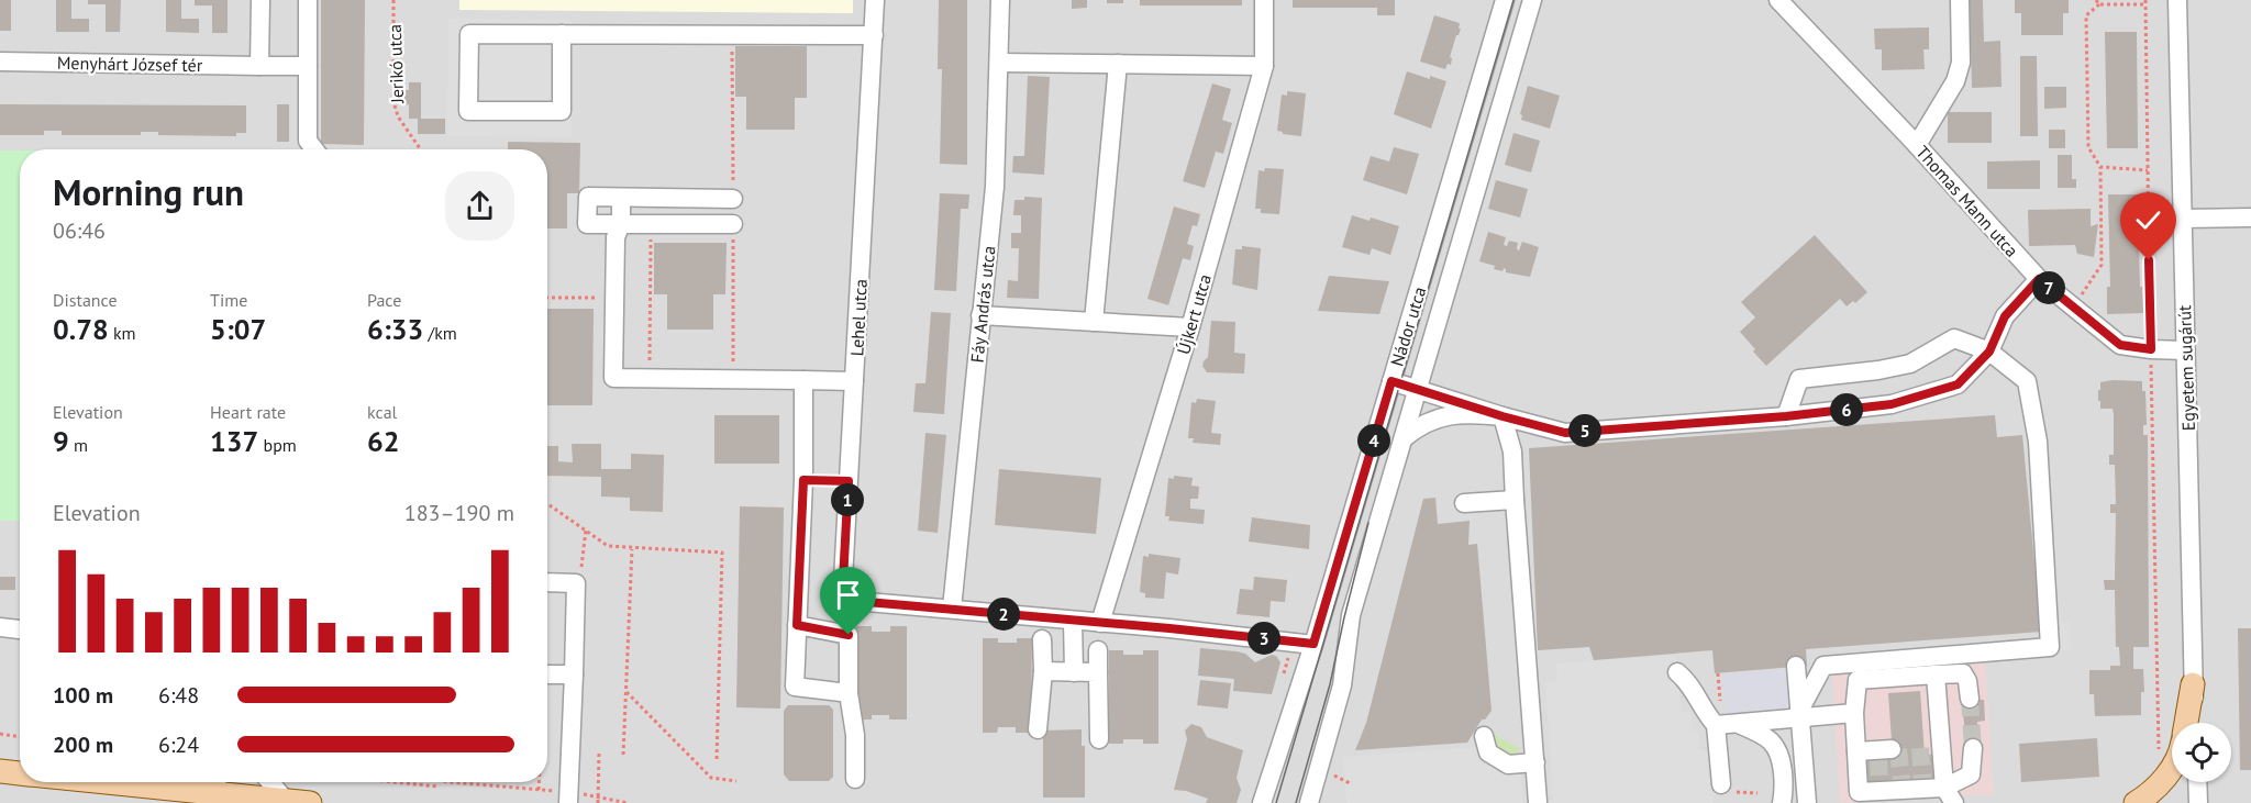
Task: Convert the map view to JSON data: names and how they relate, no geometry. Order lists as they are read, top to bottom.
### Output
{
  "streets": {
    "street": [
      "Menyhárt József tér",
      "Thomas Mann utca",
      "Fáy András utca",
      "Újkert utca",
      "Lehel utca",
      "Nádor utca",
      "Egyetem sugárút"
    ],
    "path": ["Jerikó utca"]
  },
  "crossings": [
    ["Thomas Mann utca", "Egyetem sugárút"],
    ["Fáy András utca", "Lehel utca"]
  ],
  "page": {
    "heading": ["Morning run", "06:46"],
    "stats": [
      ["Distance", "0.78 km"],
      ["Time", "5:07"],
      ["Pace", "6:33 /km"],
      ["Elevation", "9 m"],
      ["Heart rate", "137 bpm"],
      ["kcal", "62"]
    ],
    "pins": [
      "7",
      "6",
      "5",
      "4",
      "1",
      "2",
      "3"
    ],
    "chart": ["Elevation", "183–190 m"],
    "list": [
      {
        "name": "100 m",
        "note": "6:48"
      },
      {
        "name": "200 m",
        "note": "6:24"
      }
    ]
  }
}
